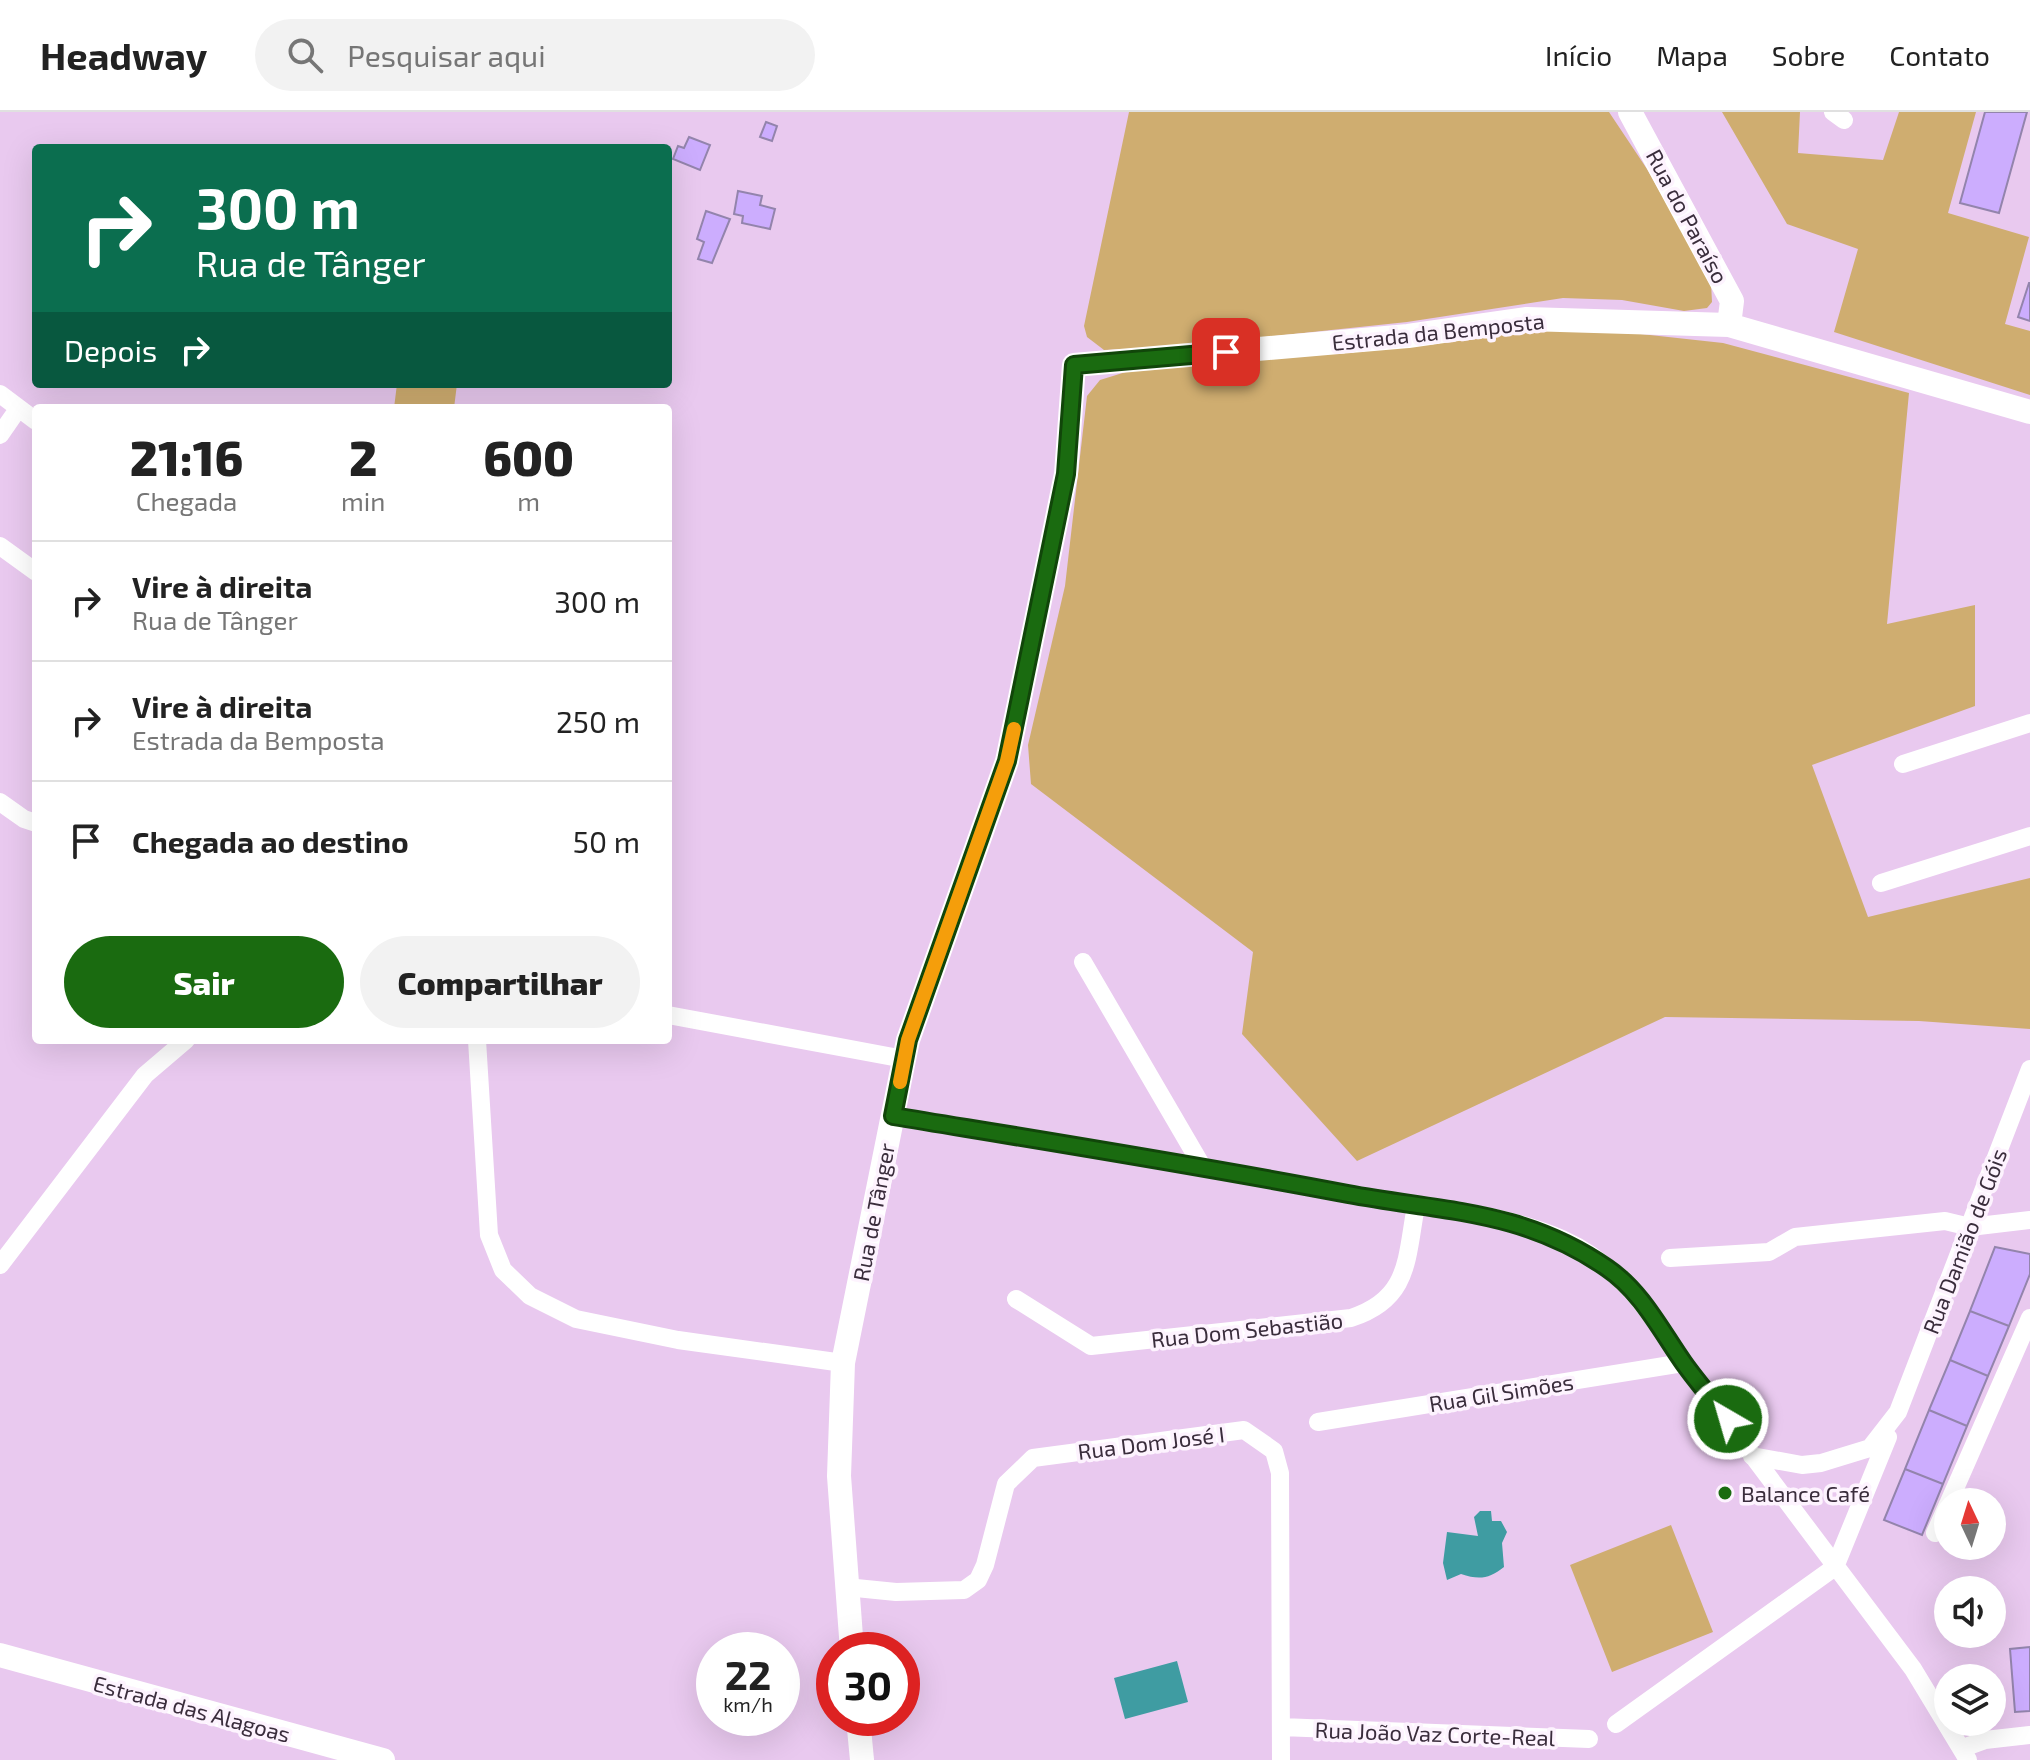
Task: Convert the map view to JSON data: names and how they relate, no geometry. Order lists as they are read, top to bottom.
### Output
{
  "streets": {
    "street": [
      "Rua do Paraíso",
      "Estrada da Bemposta",
      "Rua de Tânger",
      "Rua Damião de Góis",
      "Rua Dom Sebastião",
      "Rua Gil Simões",
      "Rua Dom José I",
      "Estrada das Alagoas",
      "Rua João Vaz Corte-Real"
    ]
  },
  "crossings": [
    ["Rua do Paraíso", "Estrada da Bemposta"],
    ["Estrada da Bemposta", "Rua de Tânger"],
    ["Rua de Tânger", "Rua Dom José I"],
    ["Rua Dom José I", "Rua João Vaz Corte-Real"]
  ],
  "places": ["Balance Café"],
  "north": "top",
  "page": {
    "header": "Headway",
    "search": "Pesquisar aqui",
    "nav": [
      "Início",
      "Mapa",
      "Sobre",
      "Contato"
    ],
    "turn": ["300 m", "Rua de Tânger"],
    "then": "Depois",
    "eta": [
      "21:16",
      "Chegada",
      "2",
      "min",
      "600",
      "m"
    ],
    "list": [
      {
        "name": "Vire à direita",
        "note": "Rua de Tânger",
        "value": "300 m"
      },
      {
        "name": "Vire à direita",
        "note": "Estrada da Bemposta",
        "value": "250 m"
      },
      {
        "name": "Chegada ao destino",
        "value": "50 m"
      }
    ],
    "buttons": ["Sair", "Compartilhar"],
    "speed": "22 km/h",
    "limit": "30"
  }
}
